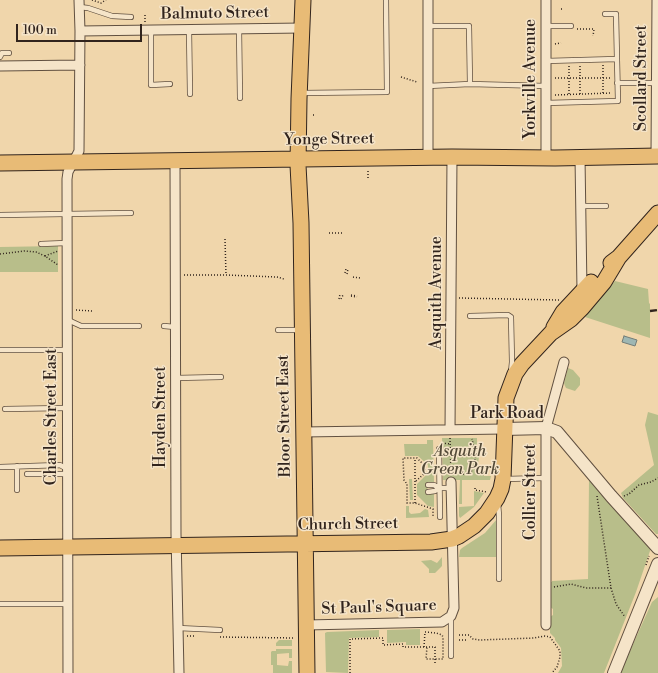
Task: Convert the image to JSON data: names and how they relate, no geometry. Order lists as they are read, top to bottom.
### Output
{
  "streets": {
    "main road": ["Yonge Street", "Bloor Street East", "Church Street"],
    "street": [
      "Balmuto Street",
      "Scollard Street",
      "Yorkville Avenue",
      "Asquith Avenue",
      "Park Road",
      "Charles Street East",
      "Hayden Street",
      "Collier Street",
      "St Paul's Square"
    ]
  },
  "crossings": [
    ["Balmuto Street", "Bloor Street East"],
    ["Balmuto Street", "Charles Street East"],
    ["Scollard Street", "Yonge Street"],
    ["Yorkville Avenue", "Yonge Street"],
    ["Yonge Street", "Asquith Avenue"],
    ["Yonge Street", "Bloor Street East"],
    ["Yonge Street", "Charles Street East"],
    ["Yonge Street", "Hayden Street"],
    ["Asquith Avenue", "Park Road"],
    ["Park Road", "Bloor Street East"],
    ["Park Road", "Collier Street"],
    ["Park Road", "Church Street"],
    ["Bloor Street East", "Church Street"],
    ["Bloor Street East", "St Paul's Square"],
    ["Charles Street East", "Church Street"],
    ["Hayden Street", "Church Street"]
  ],
  "parks": ["Asquith Green Park"],
  "scale_bar": "100 m"
}
